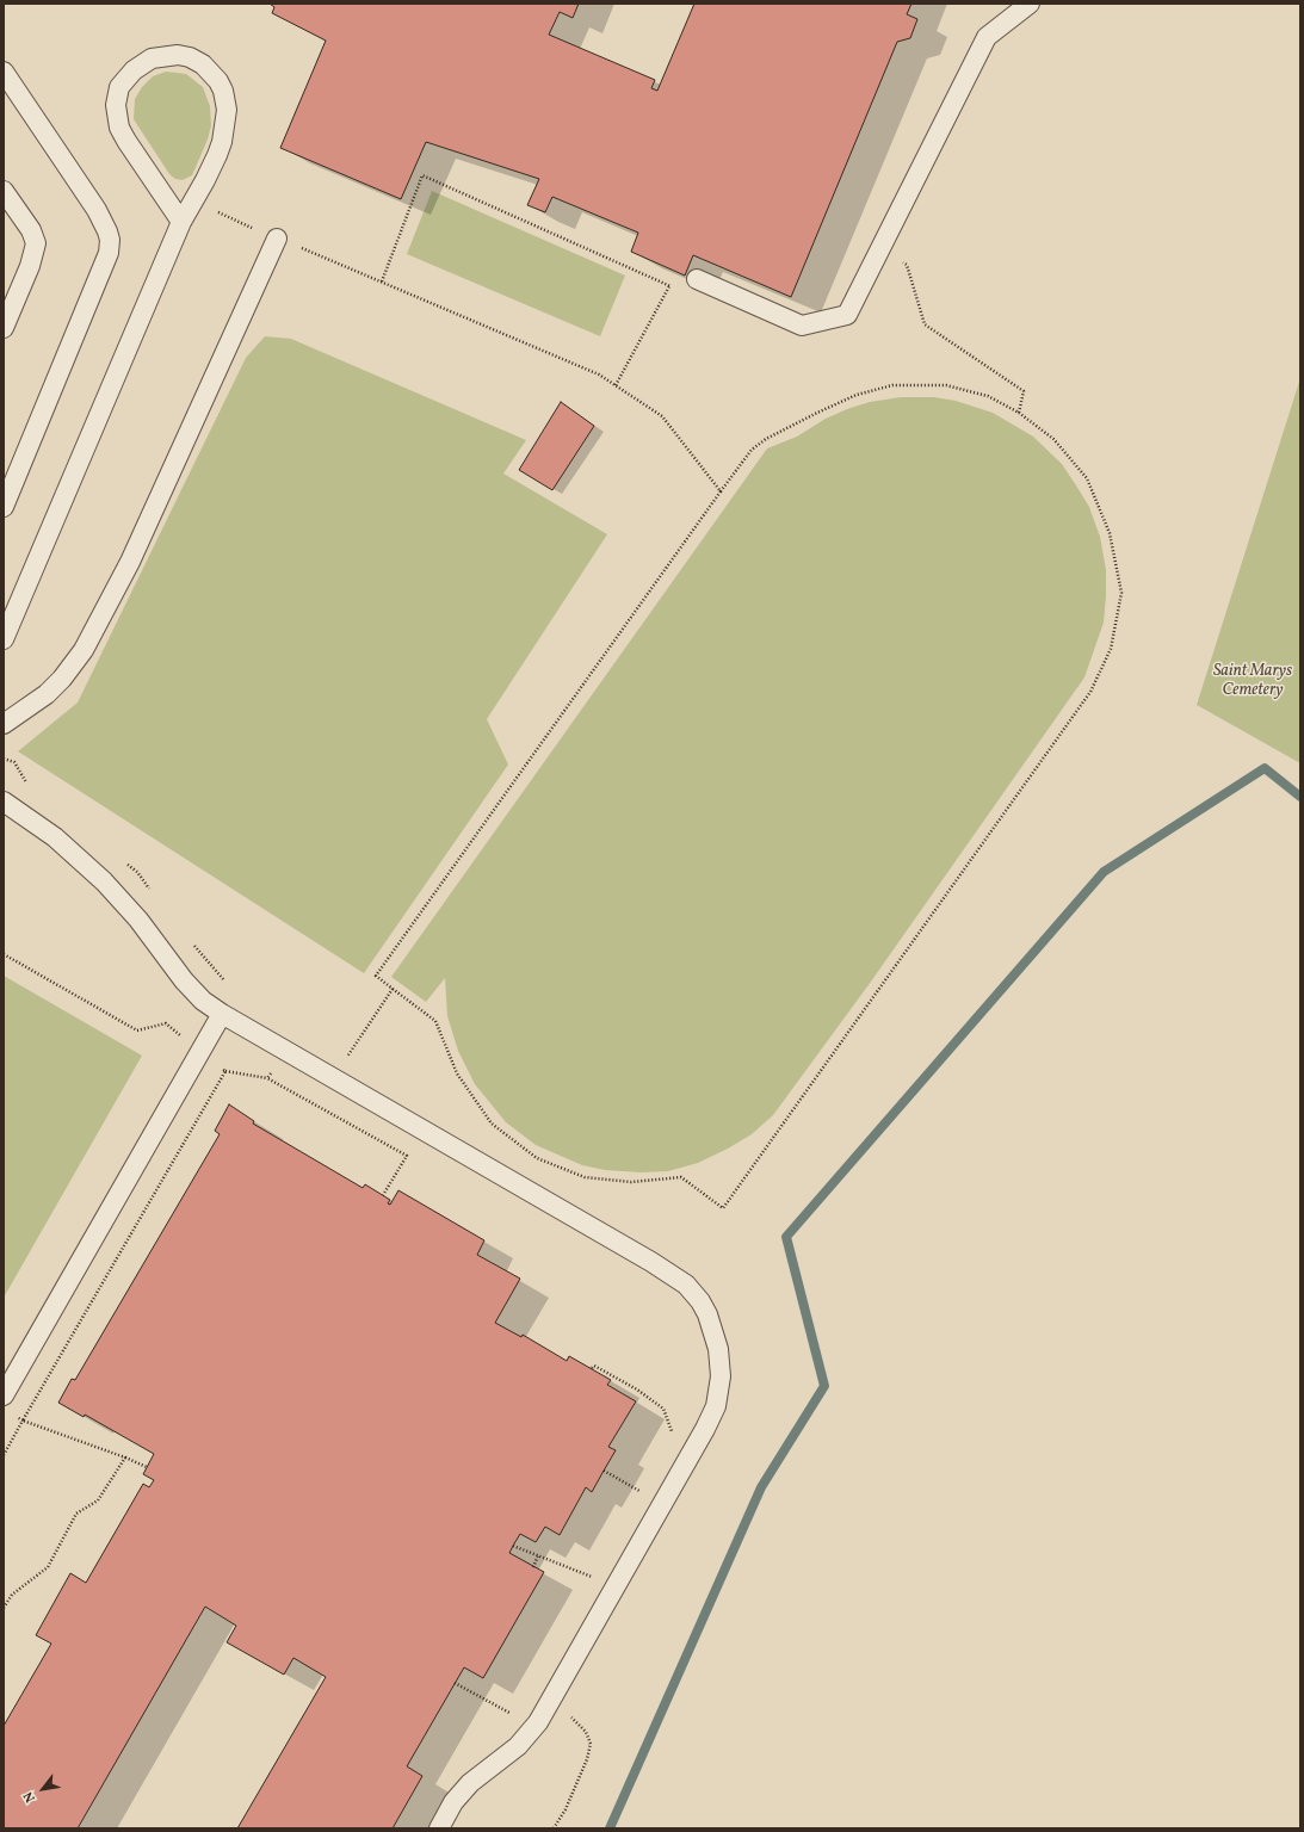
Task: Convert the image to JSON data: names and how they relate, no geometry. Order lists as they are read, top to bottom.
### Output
{
  "parks": ["Saint Marys Cemetery"],
  "north": "bottom left"
}
